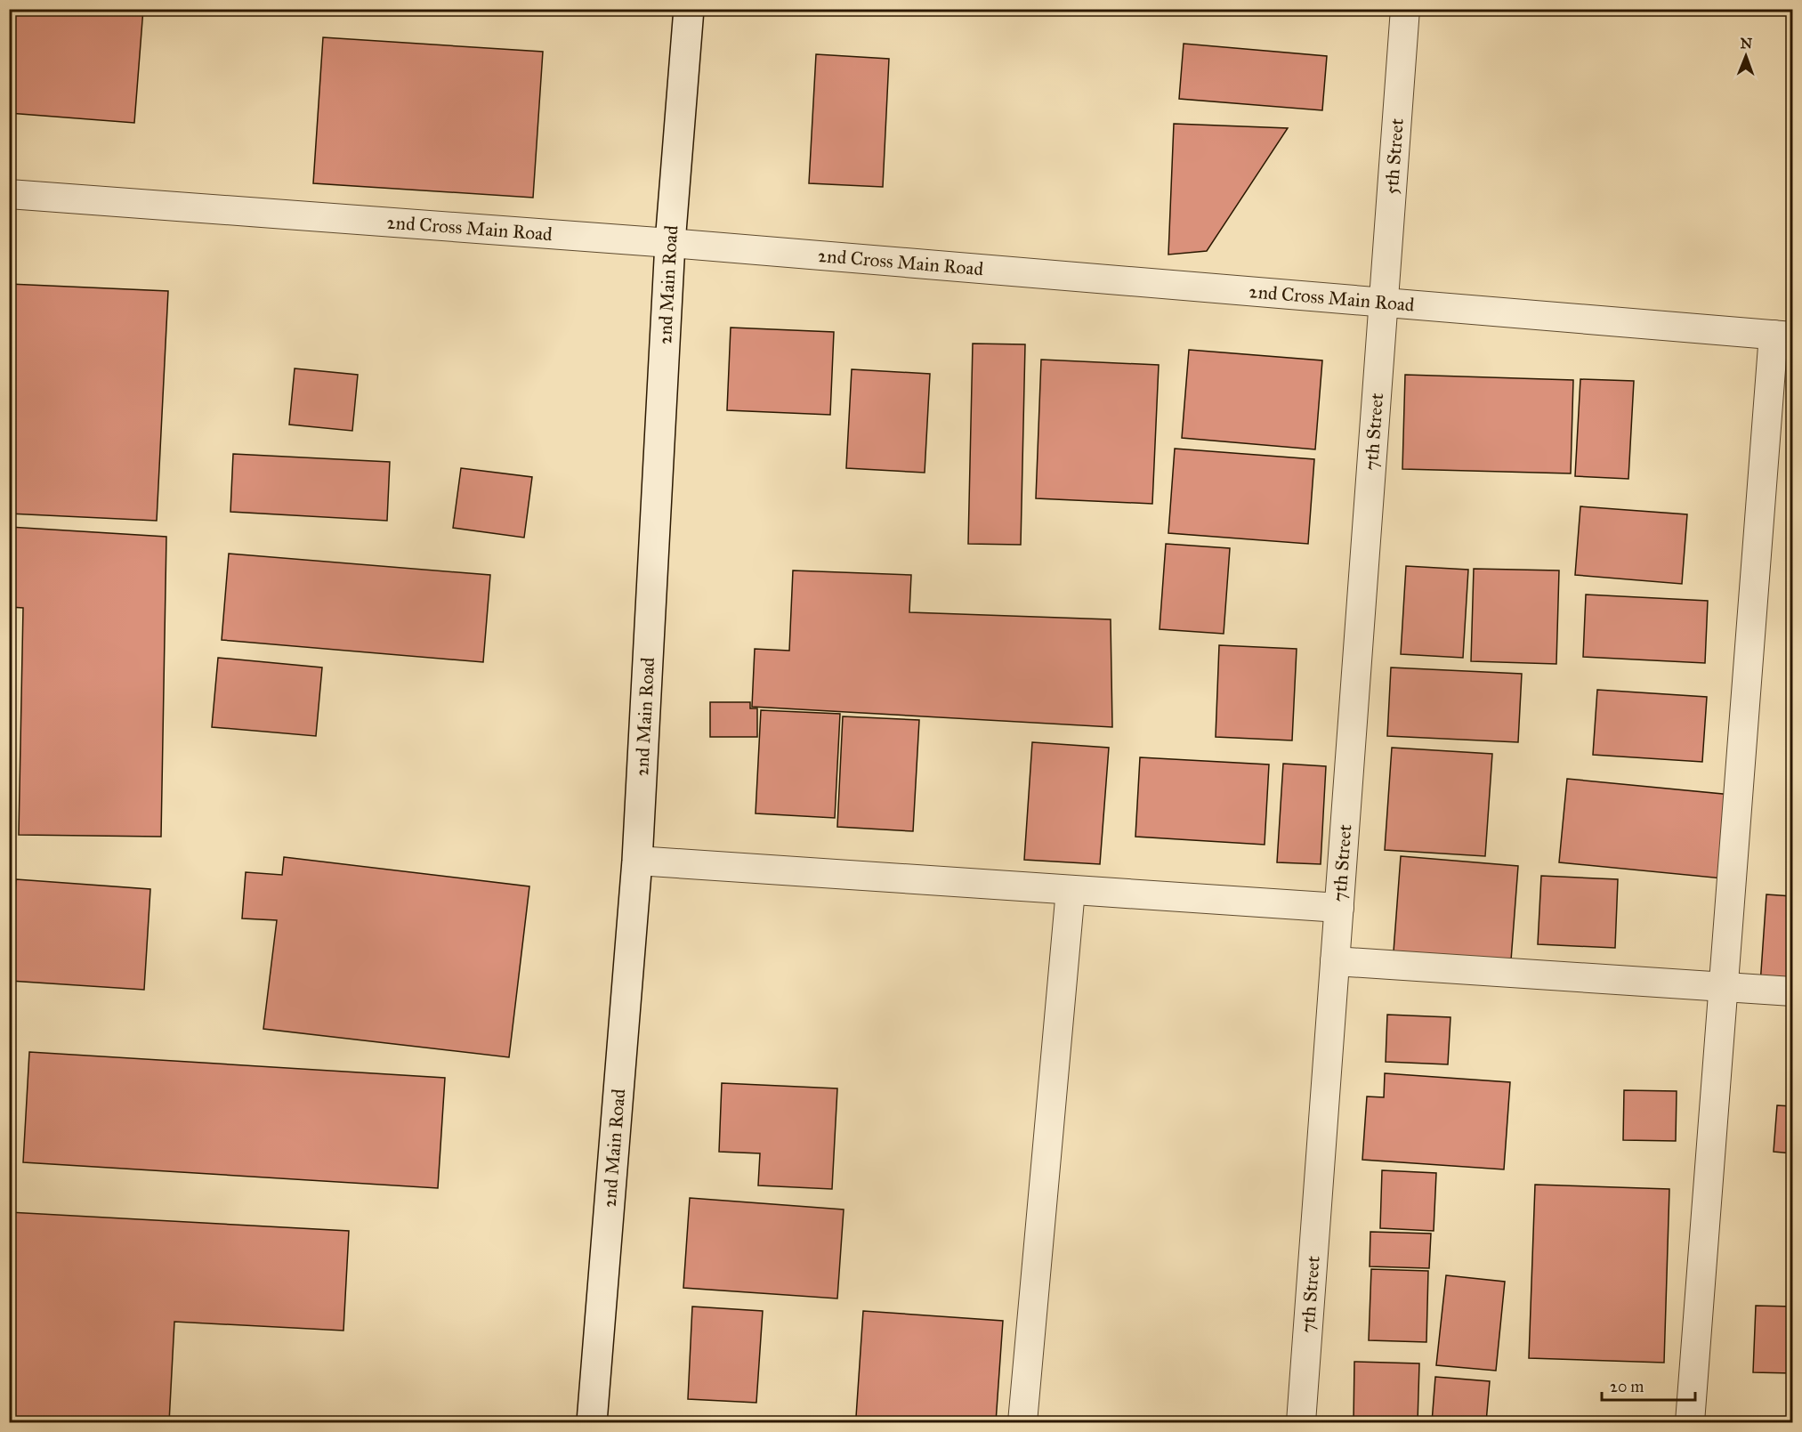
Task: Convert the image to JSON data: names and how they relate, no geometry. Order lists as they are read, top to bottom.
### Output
{
  "streets": {
    "main road": ["2nd Main Road"],
    "street": ["5th Street", "2nd Cross Main Road", "7th Street"]
  },
  "crossings": [
    ["5th Street", "2nd Cross Main Road"],
    ["5th Street", "7th Street"],
    ["2nd Cross Main Road", "2nd Main Road"],
    ["2nd Cross Main Road", "7th Street"]
  ],
  "scale_bar": "20 m",
  "north": "top"
}
